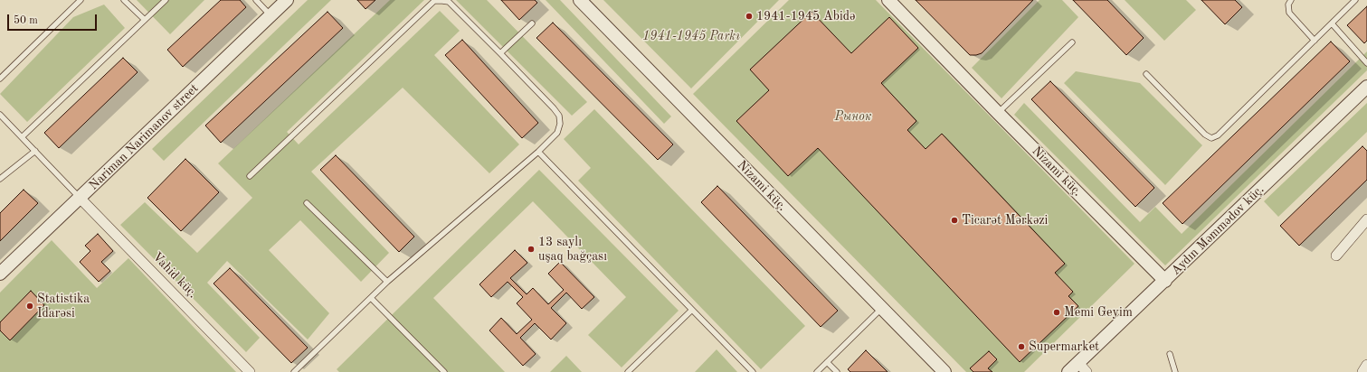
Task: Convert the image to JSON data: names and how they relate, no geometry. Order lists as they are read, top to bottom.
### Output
{
  "streets": {
    "street": [
      "Nariman Narimanov street",
      "Nizami küç.",
      "Aydın Məmmədov küç.",
      "Vahid küç."
    ]
  },
  "crossings": [
    ["Nariman Narimanov street", "Vahid küç."],
    ["Nizami küç.", "Aydın Məmmədov küç."]
  ],
  "parks": ["1941-1945 Parkı", "Рынок"],
  "places": [
    "1941-1945 Abidə",
    "Ticarət Mərkəzi",
    "13 saylı uşaq bağçası",
    "Statistika Idarəsi",
    "Memi Geyim",
    "Supermarket"
  ],
  "scale_bar": "50 m"
}
